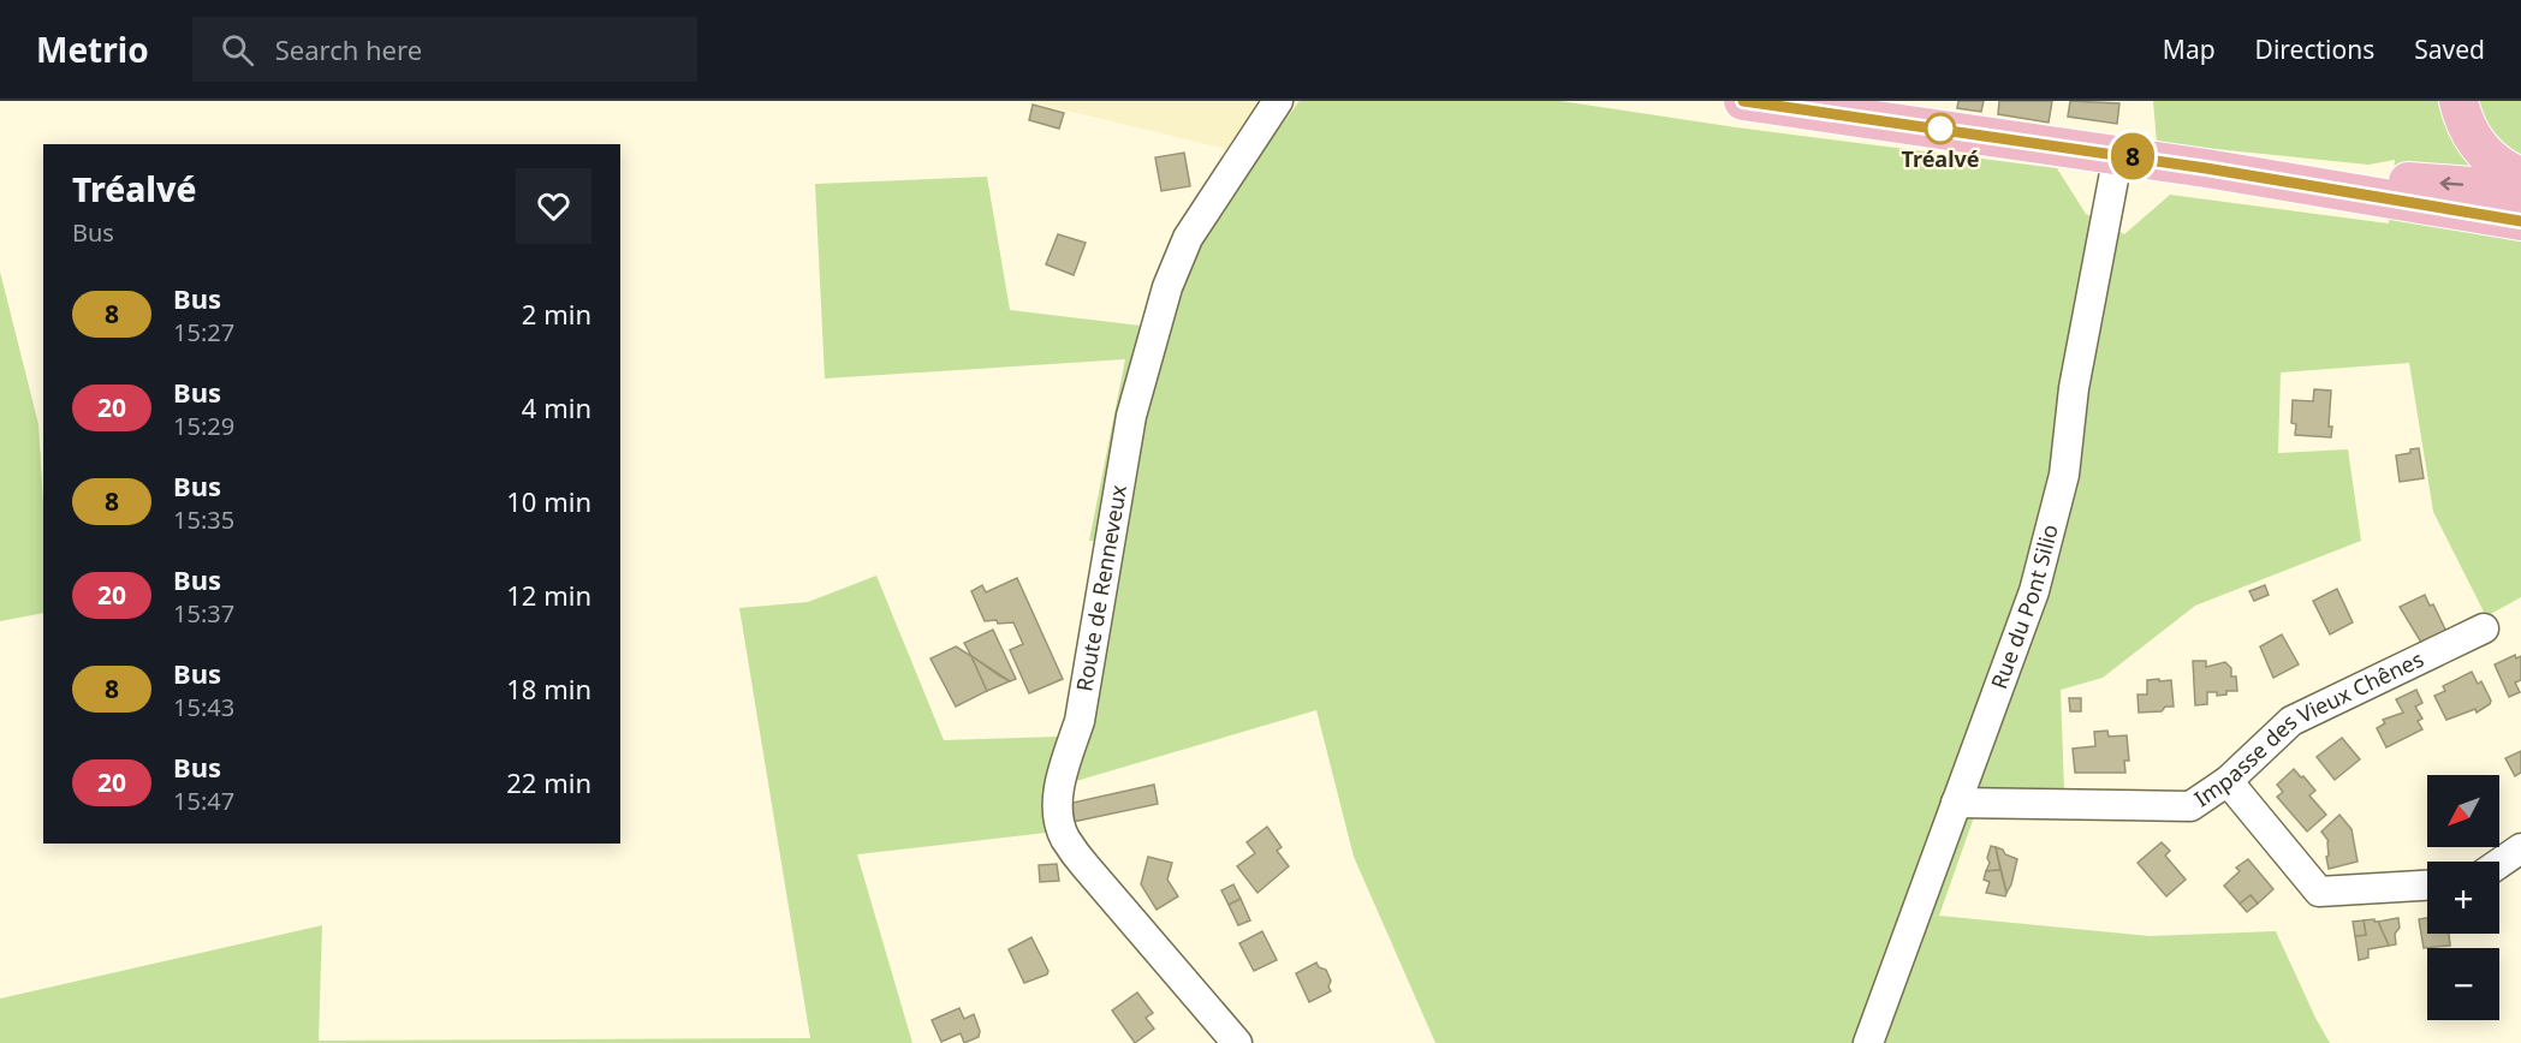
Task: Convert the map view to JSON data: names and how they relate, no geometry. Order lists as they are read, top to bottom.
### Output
{
  "streets": {
    "street": ["Route de Renneveux", "Rue du Pont Silio", "Impasse des Vieux Chênes"]
  },
  "crossings": [
    ["Rue du Pont Silio", "Impasse des Vieux Chênes"]
  ],
  "places": ["Tréalvé"],
  "lines": ["bus line 8"],
  "north": "bottom left",
  "page": {
    "header": "Metrio",
    "search": "Search here",
    "nav": ["Map", "Directions", "Saved"],
    "on_map": "8",
    "heading": ["Tréalvé", "Bus"],
    "list": [
      {
        "mark": "8",
        "name": "Bus",
        "note": "15:27",
        "value": "2 min"
      },
      {
        "mark": "20",
        "name": "Bus",
        "note": "15:29",
        "value": "4 min"
      },
      {
        "mark": "8",
        "name": "Bus",
        "note": "15:35",
        "value": "10 min"
      },
      {
        "mark": "20",
        "name": "Bus",
        "note": "15:37",
        "value": "12 min"
      },
      {
        "mark": "8",
        "name": "Bus",
        "note": "15:43",
        "value": "18 min"
      },
      {
        "mark": "20",
        "name": "Bus",
        "note": "15:47",
        "value": "22 min"
      }
    ],
    "map_buttons": ["+", "−"]
  }
}
